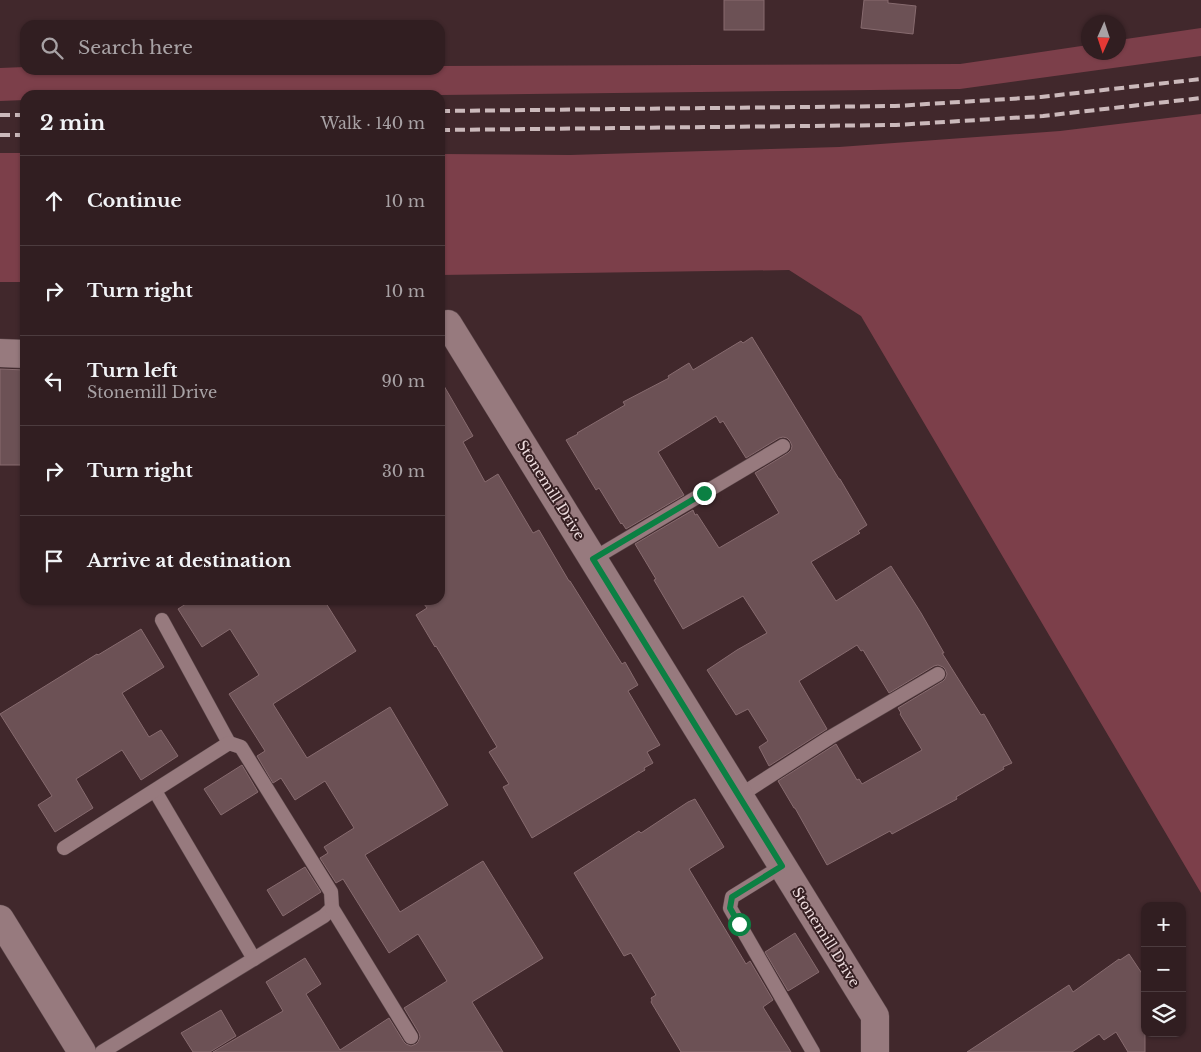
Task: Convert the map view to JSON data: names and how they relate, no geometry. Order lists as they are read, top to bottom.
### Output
{
  "streets": {
    "street": ["Stonemill Drive"]
  },
  "north": "bottom",
  "page": {
    "search": "Search here",
    "heading": ["2 min", "Walk · 140 m"],
    "list": [
      ["Continue", "10 m"],
      ["Turn right", "10 m"],
      ["Turn left", "Stonemill Drive", "90 m"],
      ["Turn right", "30 m"],
      "Arrive at destination"
    ],
    "map_buttons": ["+", "−"]
  }
}
